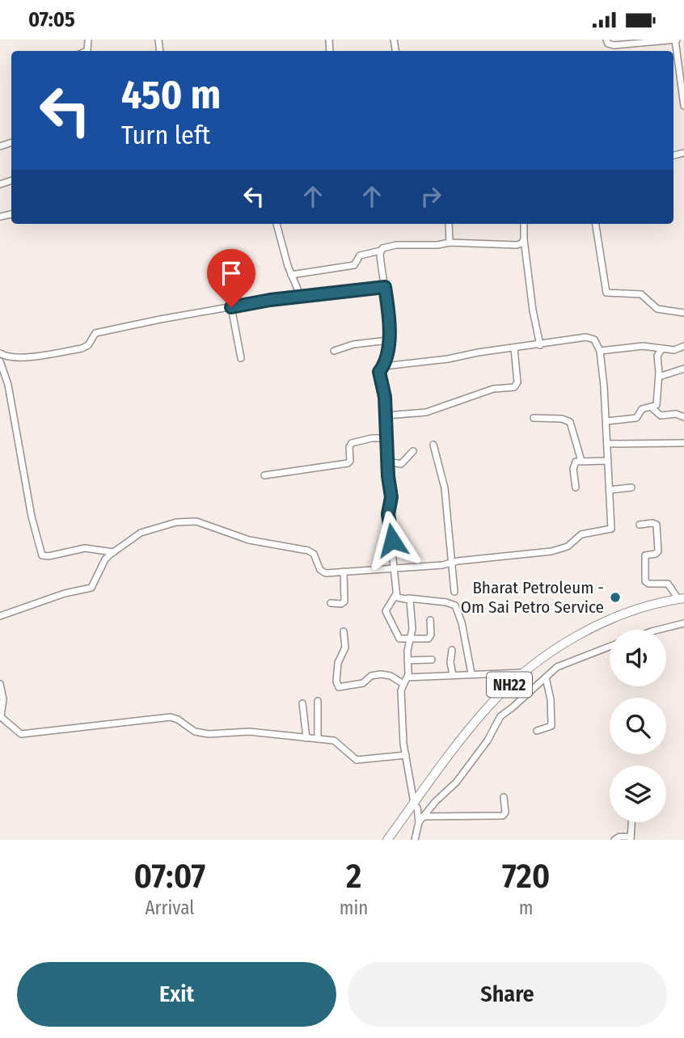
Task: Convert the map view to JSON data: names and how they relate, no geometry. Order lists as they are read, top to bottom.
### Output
{
  "streets": {
    "highway": ["NH22"]
  },
  "places": ["Bharat Petroleum - Om Sai Petro Service"],
  "page": {
    "status": "07:05",
    "turn": ["450 m", "Turn left"],
    "eta": [
      "07:07",
      "Arrival",
      "2",
      "min",
      "720",
      "m"
    ],
    "buttons": ["Exit", "Share"]
  }
}
